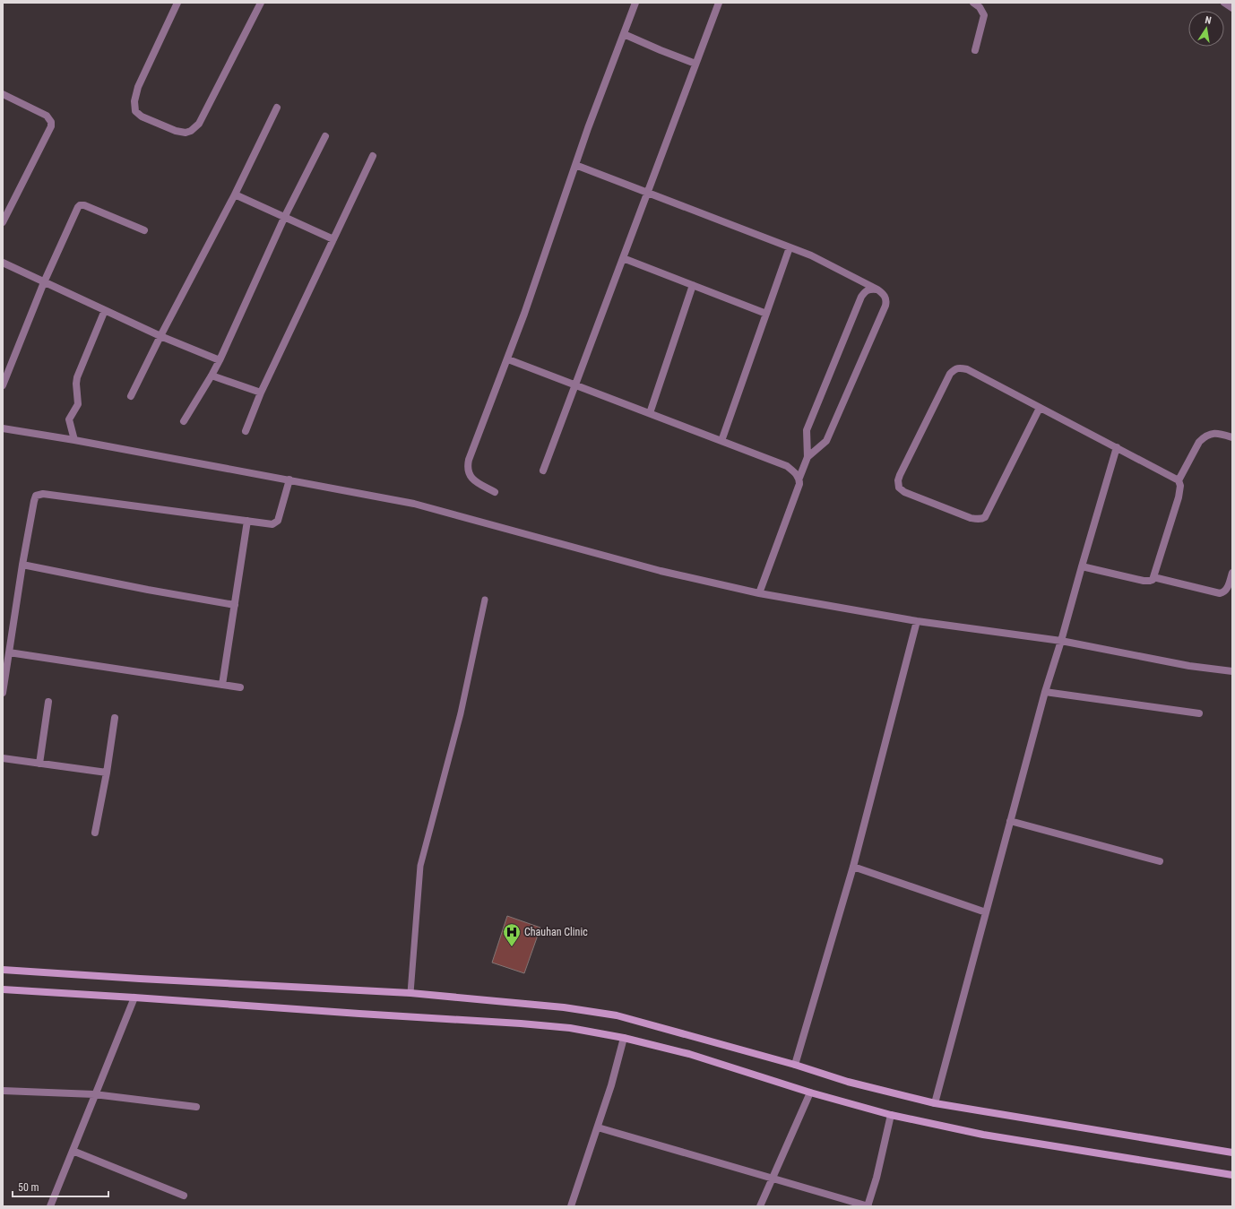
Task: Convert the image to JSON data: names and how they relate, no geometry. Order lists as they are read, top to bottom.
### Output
{
  "places": {
    "hospital": ["Chauhan Clinic"]
  },
  "scale_bar": "50 m",
  "north": "top"
}
